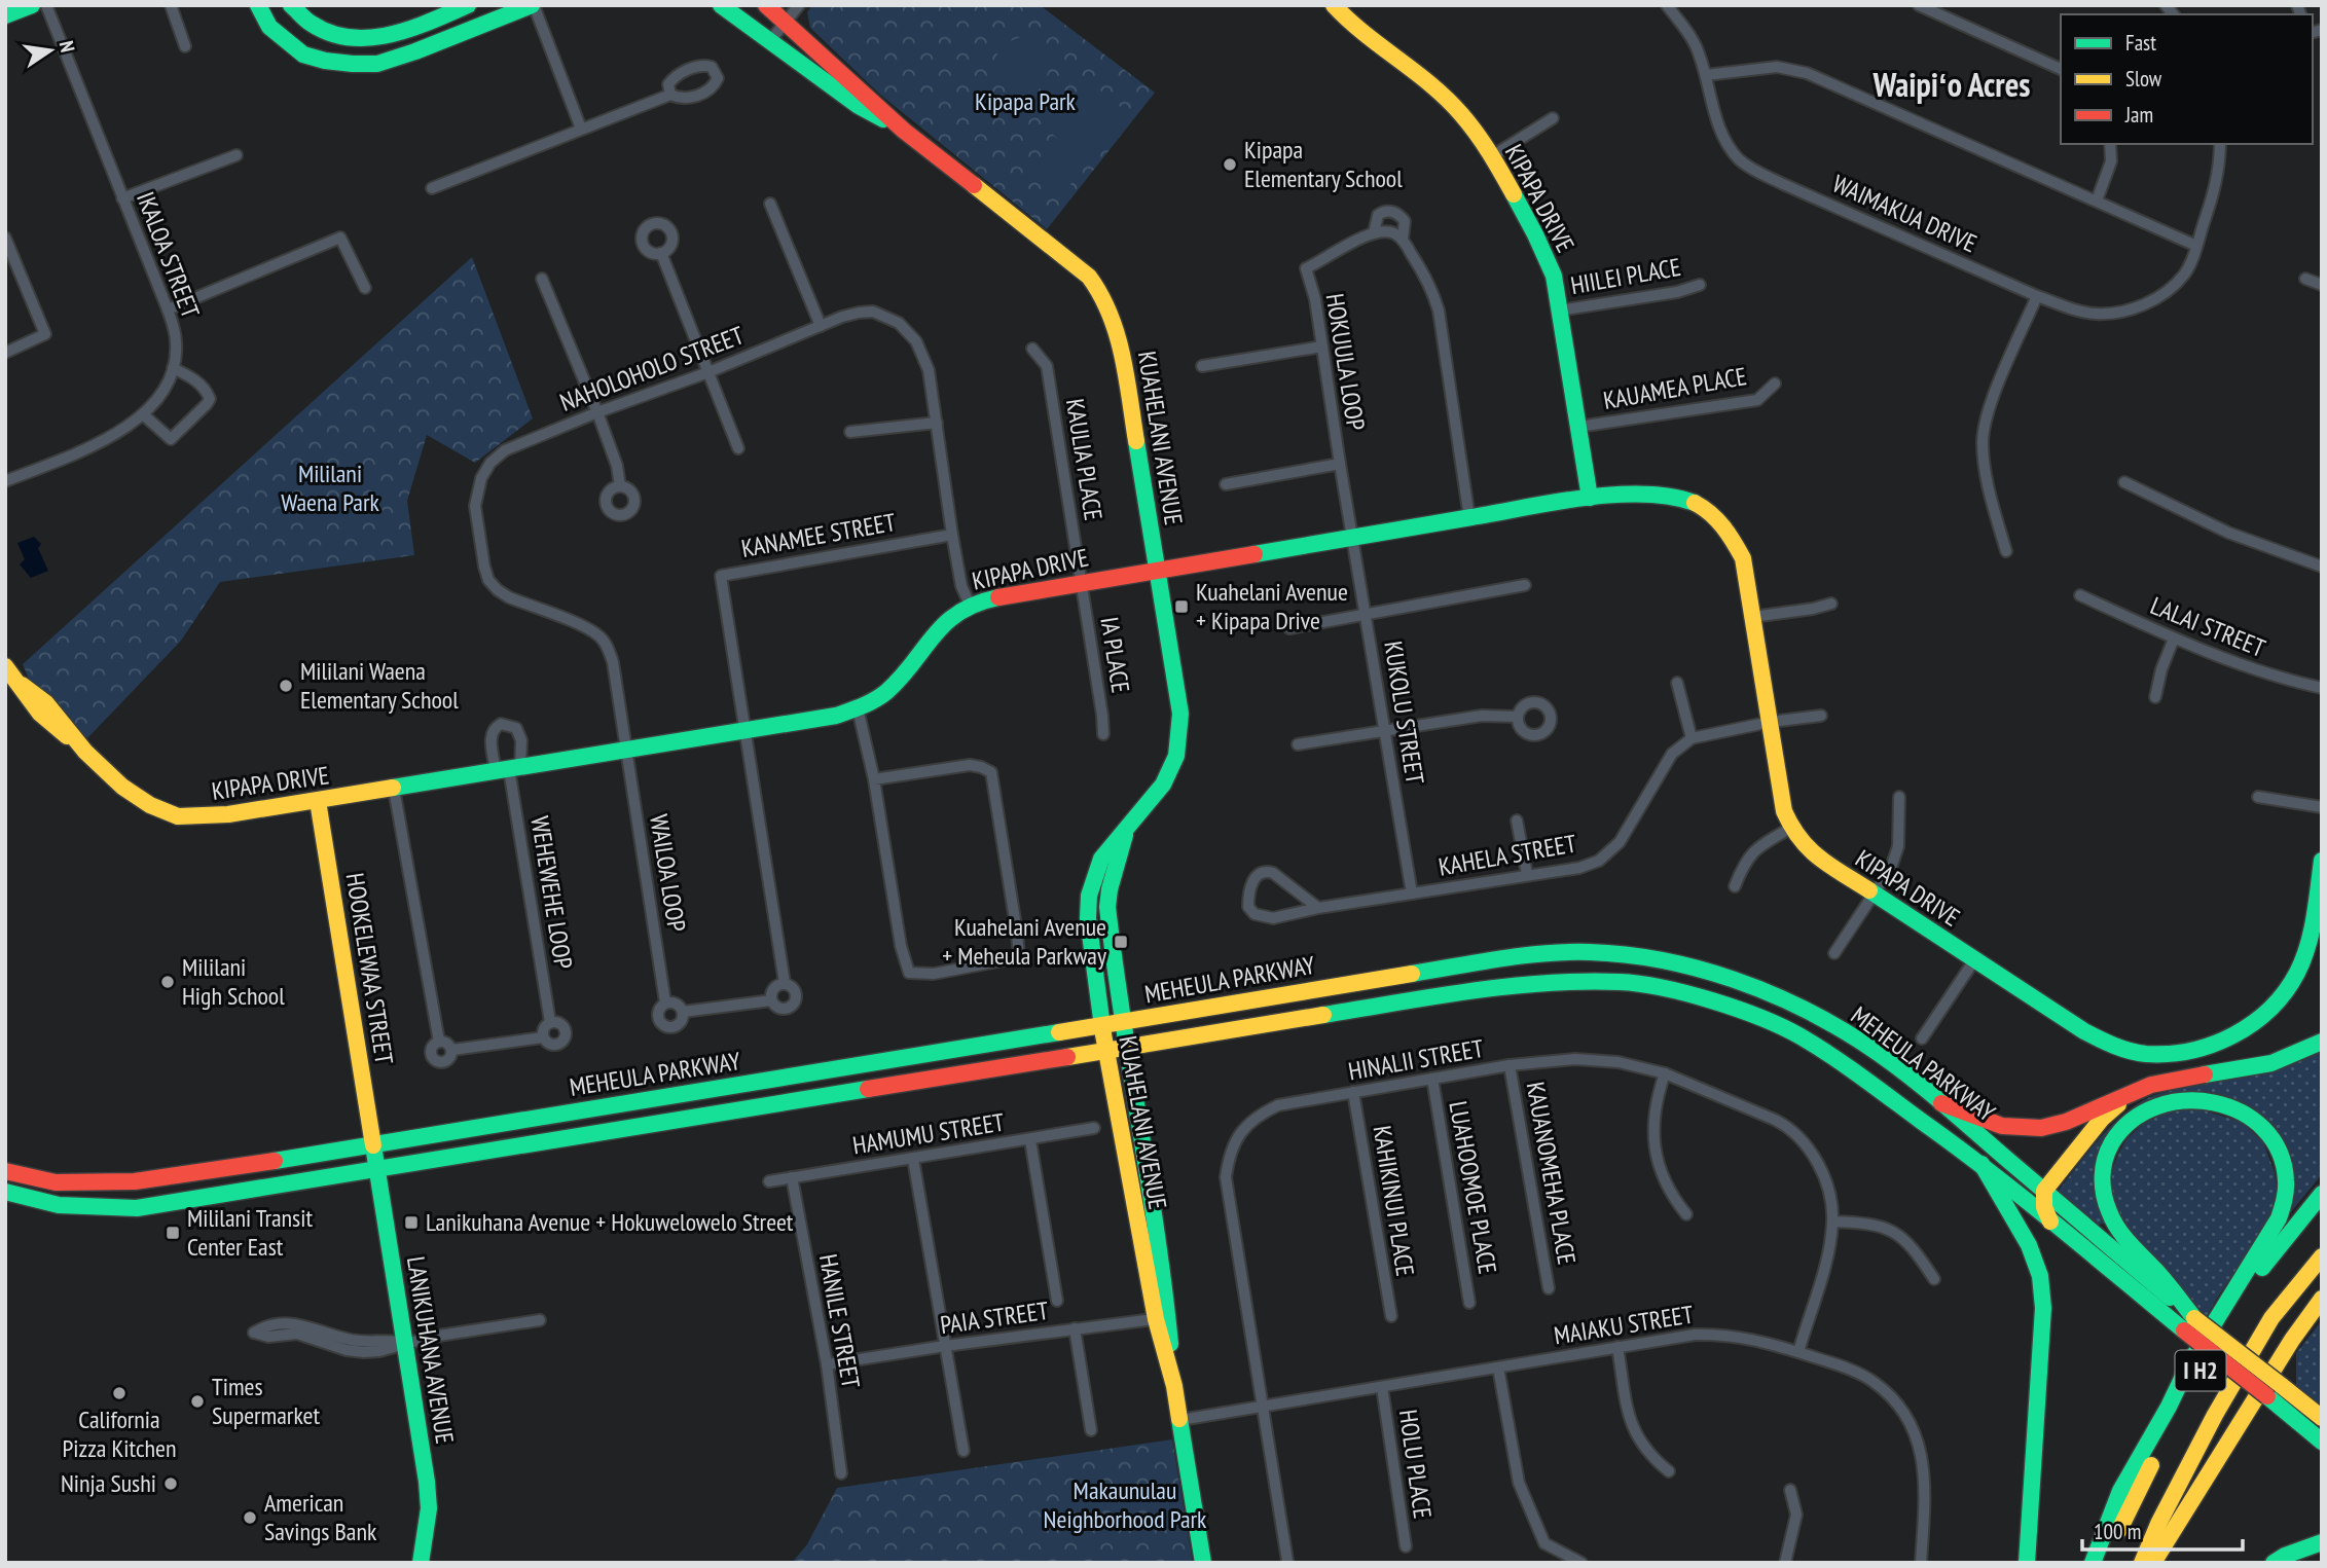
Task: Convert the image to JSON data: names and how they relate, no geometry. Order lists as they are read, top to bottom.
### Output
{
  "streets": {
    "main road": [
      "KIPAPA DRIVE",
      "KUAHELANI AVENUE",
      "HOOKELEWAA STREET",
      "MEHEULA PARKWAY",
      "LANIKUHANA AVENUE",
      "I H2"
    ],
    "street": [
      "WAIMAKUA DRIVE",
      "IKALOA STREET",
      "HIILEI PLACE",
      "HOKUULA LOOP",
      "NAHOLOHOLO STREET",
      "KAUAMEA PLACE",
      "KAULIA PLACE",
      "KANAMEE STREET",
      "LALAI STREET",
      "IA PLACE",
      "KUKOLU STREET",
      "KAHELA STREET",
      "WAILOA LOOP",
      "WEHEWEHE LOOP",
      "HINALII STREET",
      "HAMUMU STREET",
      "KAUANOMEHA PLACE",
      "LUAHOOMOE PLACE",
      "KAHIKINUI PLACE",
      "PAIA STREET",
      "HANILE STREET",
      "MAIAKU STREET",
      "HOLU PLACE"
    ]
  },
  "crossings": [
    ["KIPAPA DRIVE", "HIILEI PLACE"],
    ["KIPAPA DRIVE", "HOKUULA LOOP"],
    ["KIPAPA DRIVE", "NAHOLOHOLO STREET"],
    ["KIPAPA DRIVE", "KAUAMEA PLACE"],
    ["KIPAPA DRIVE", "KUAHELANI AVENUE"],
    ["KIPAPA DRIVE", "KAULIA PLACE"],
    ["KIPAPA DRIVE", "KANAMEE STREET"],
    ["KIPAPA DRIVE", "IA PLACE"],
    ["KIPAPA DRIVE", "KUKOLU STREET"],
    ["KIPAPA DRIVE", "WAILOA LOOP"],
    ["KIPAPA DRIVE", "WEHEWEHE LOOP"],
    ["KIPAPA DRIVE", "HOOKELEWAA STREET"],
    ["HOKUULA LOOP", "KUKOLU STREET"],
    ["NAHOLOHOLO STREET", "KANAMEE STREET"],
    ["NAHOLOHOLO STREET", "WAILOA LOOP"],
    ["KUAHELANI AVENUE", "MEHEULA PARKWAY"],
    ["KUAHELANI AVENUE", "PAIA STREET"],
    ["KUAHELANI AVENUE", "MAIAKU STREET"],
    ["KAULIA PLACE", "IA PLACE"],
    ["KANAMEE STREET", "WAILOA LOOP"],
    ["KUKOLU STREET", "KAHELA STREET"],
    ["HOOKELEWAA STREET", "MEHEULA PARKWAY"],
    ["HOOKELEWAA STREET", "LANIKUHANA AVENUE"],
    ["MEHEULA PARKWAY", "LANIKUHANA AVENUE"],
    ["HINALII STREET", "KAUANOMEHA PLACE"],
    ["HINALII STREET", "LUAHOOMOE PLACE"],
    ["HINALII STREET", "KAHIKINUI PLACE"],
    ["HINALII STREET", "MAIAKU STREET"],
    ["HAMUMU STREET", "HANILE STREET"],
    ["PAIA STREET", "HANILE STREET"],
    ["MAIAKU STREET", "HOLU PLACE"]
  ],
  "districts": ["Waipiʻo Acres"],
  "parks": ["Kipapa Park", "Mililani Waena Park", "Makaunulau Neighborhood Park"],
  "places": {
    "other": [
      "Kipapa Elementary School",
      "Mililani Waena Elementary School",
      "Mililani High School",
      "California Pizza Kitchen",
      "Times Supermarket",
      "Ninja Sushi",
      "American Savings Bank"
    ],
    "transit": [
      "Kuahelani Avenue + Kipapa Drive",
      "Kuahelani Avenue + Meheula Parkway",
      "Lanikuhana Avenue + Hokuwelowelo Street",
      "Mililani Transit Center East"
    ]
  },
  "legend": ["Fast", "Slow", "Jam"],
  "scale_bar": "100 m",
  "north": "right"
}
